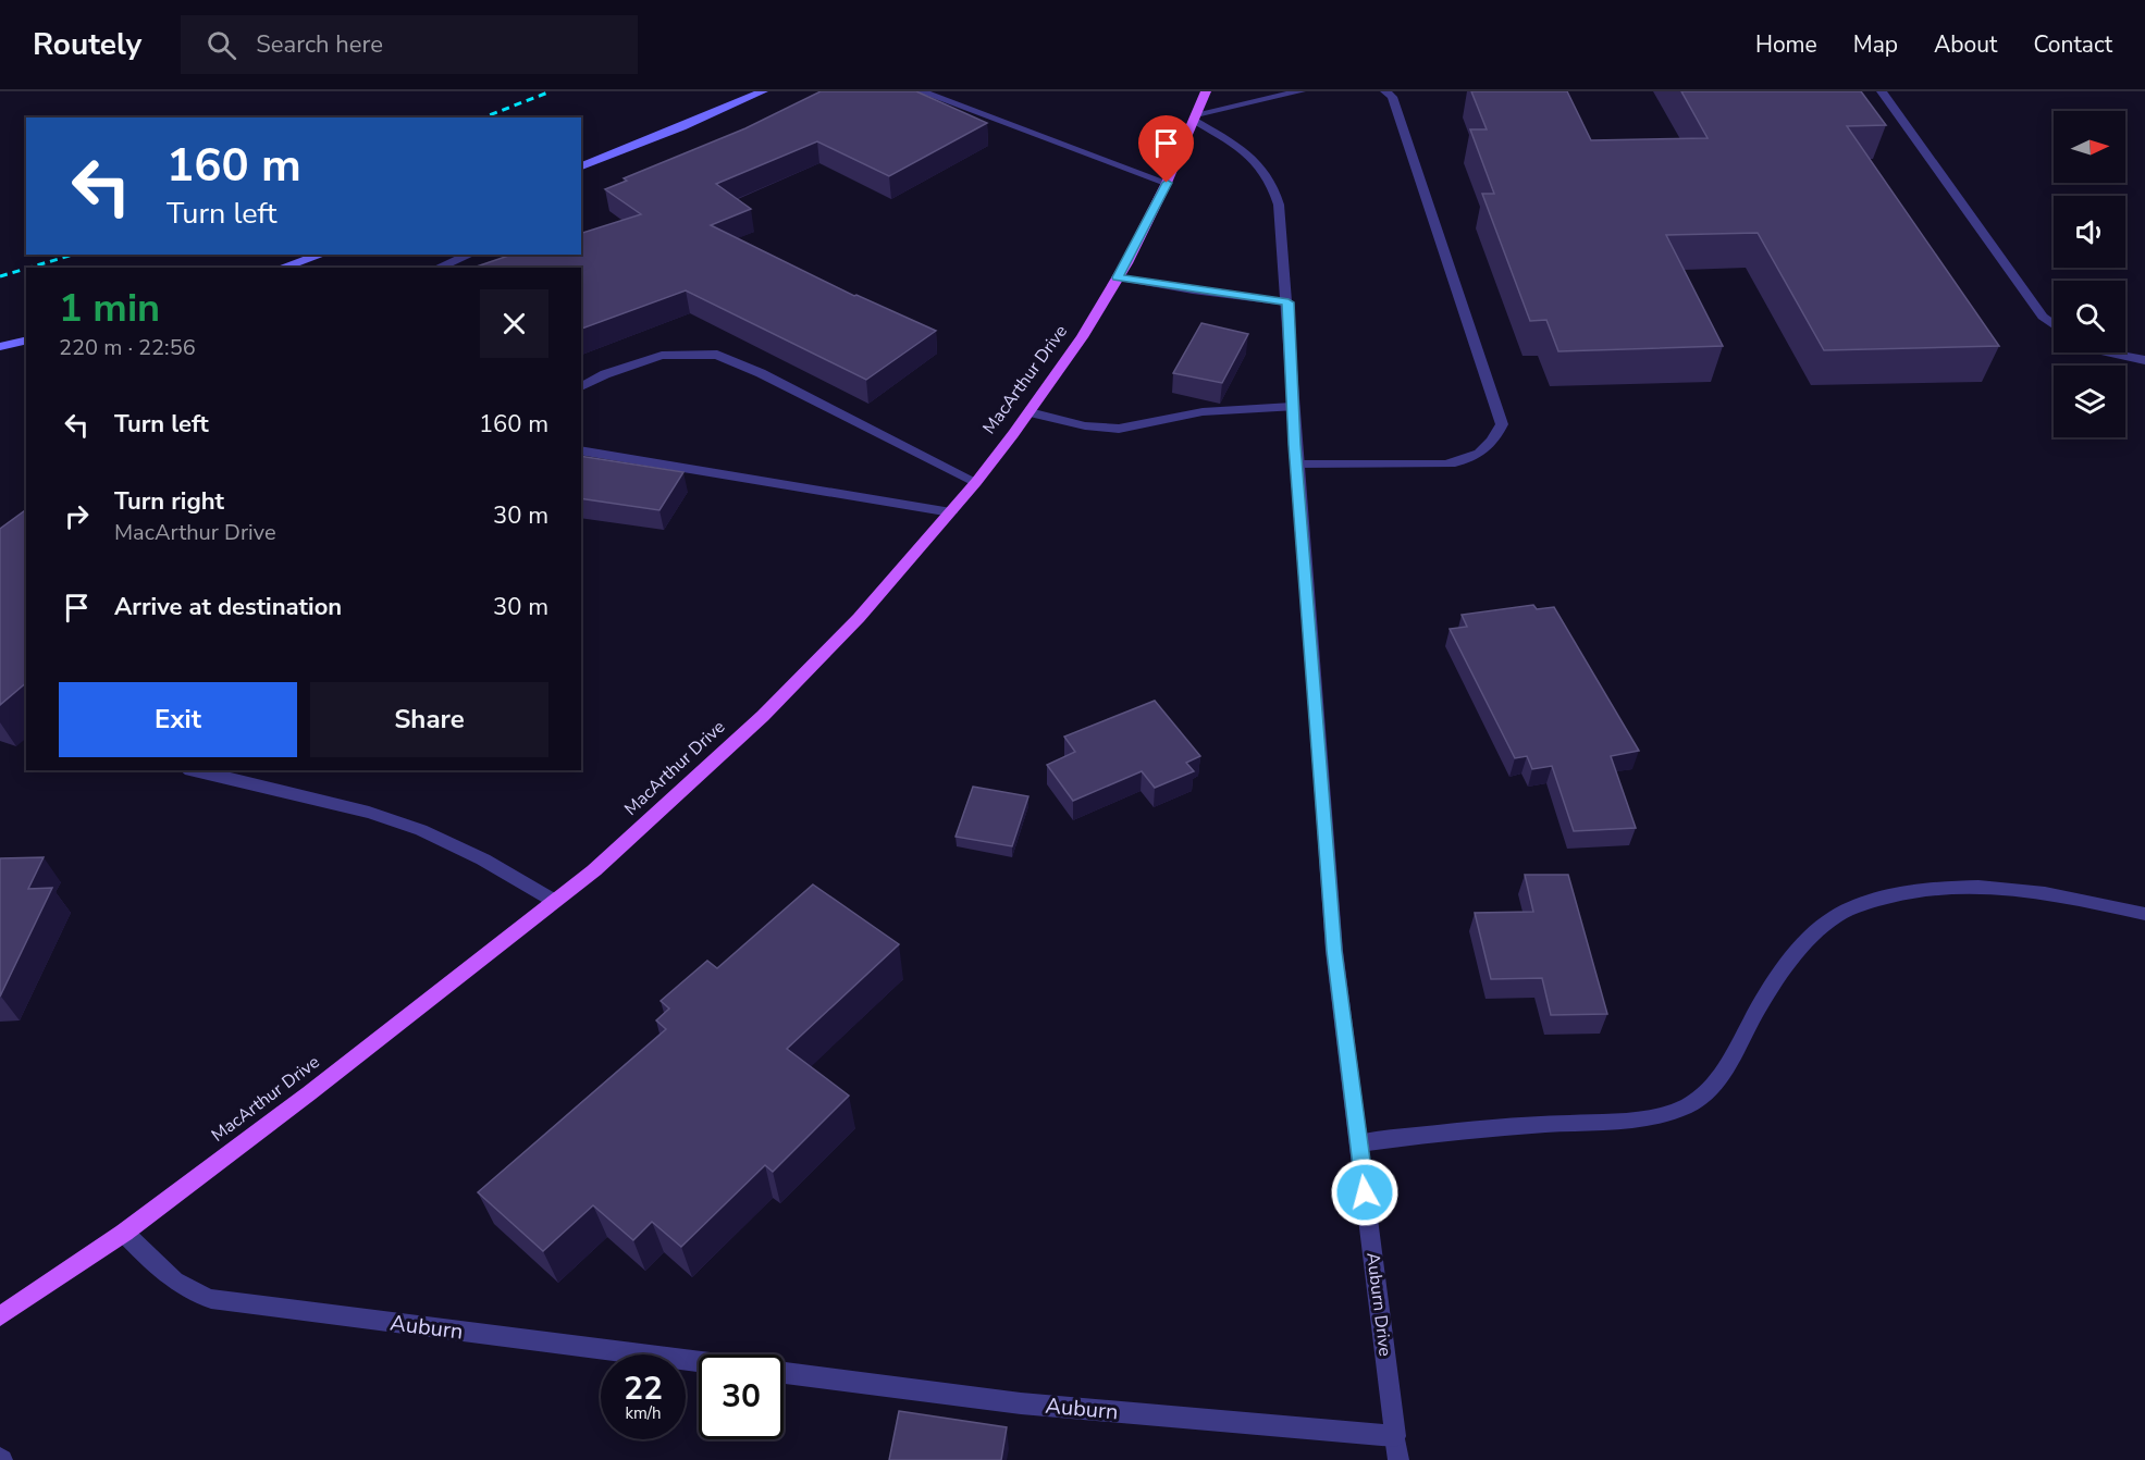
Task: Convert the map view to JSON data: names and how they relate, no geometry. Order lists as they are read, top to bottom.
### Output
{
  "streets": {
    "main road": ["MacArthur Drive"],
    "street": ["Auburn Drive", "Auburn"]
  },
  "crossings": [
    ["MacArthur Drive", "Auburn Drive"],
    ["MacArthur Drive", "Auburn"],
    ["Auburn Drive", "Auburn"]
  ],
  "north": "right",
  "page": {
    "header": "Routely",
    "search": "Search here",
    "nav": [
      "Home",
      "Map",
      "About",
      "Contact"
    ],
    "turn": ["160 m", "Turn left"],
    "heading": ["1 min", "220 m · 22:56"],
    "list": [
      {
        "name": "Turn left",
        "value": "160 m"
      },
      {
        "name": "Turn right",
        "note": "MacArthur Drive",
        "value": "30 m"
      },
      {
        "name": "Arrive at destination",
        "value": "30 m"
      }
    ],
    "buttons": ["Exit", "Share"],
    "speed": "22 km/h",
    "limit": "30"
  }
}
